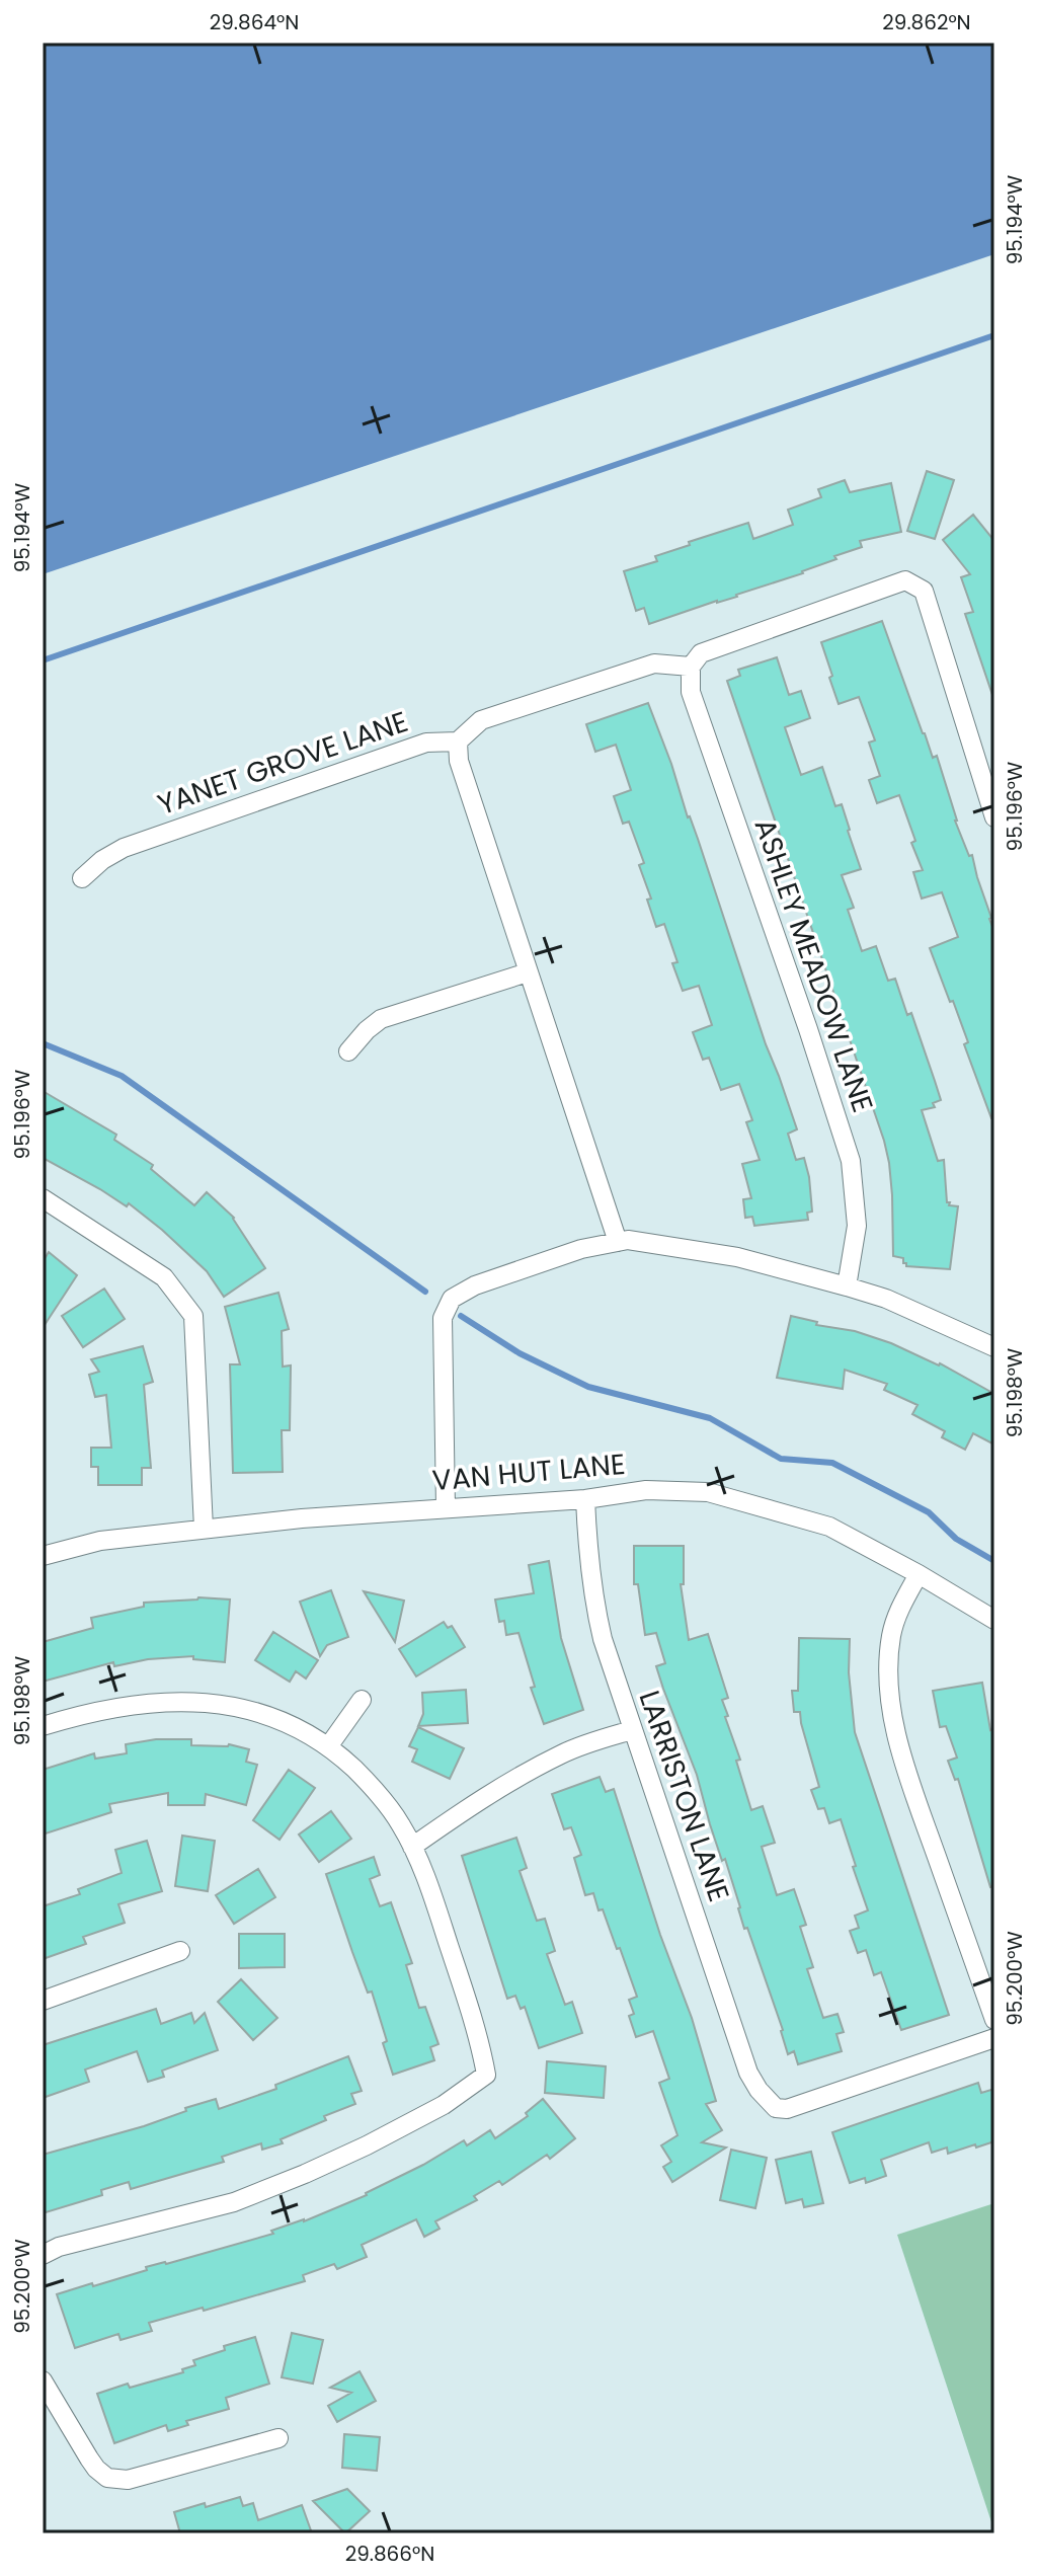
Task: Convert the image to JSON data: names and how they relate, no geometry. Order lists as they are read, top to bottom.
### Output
{
  "streets": {
    "street": [
      "YANET GROVE LANE",
      "ASHLEY MEADOW LANE",
      "VAN HUT LANE",
      "LARRISTON LANE"
    ]
  },
  "crossings": [
    ["VAN HUT LANE", "LARRISTON LANE"]
  ],
  "coordinates": [
    "29.864°N",
    "29.862°N",
    "95.194°W",
    "95.196°W",
    "95.198°W",
    "95.200°W",
    "29.866°N"
  ]
}
